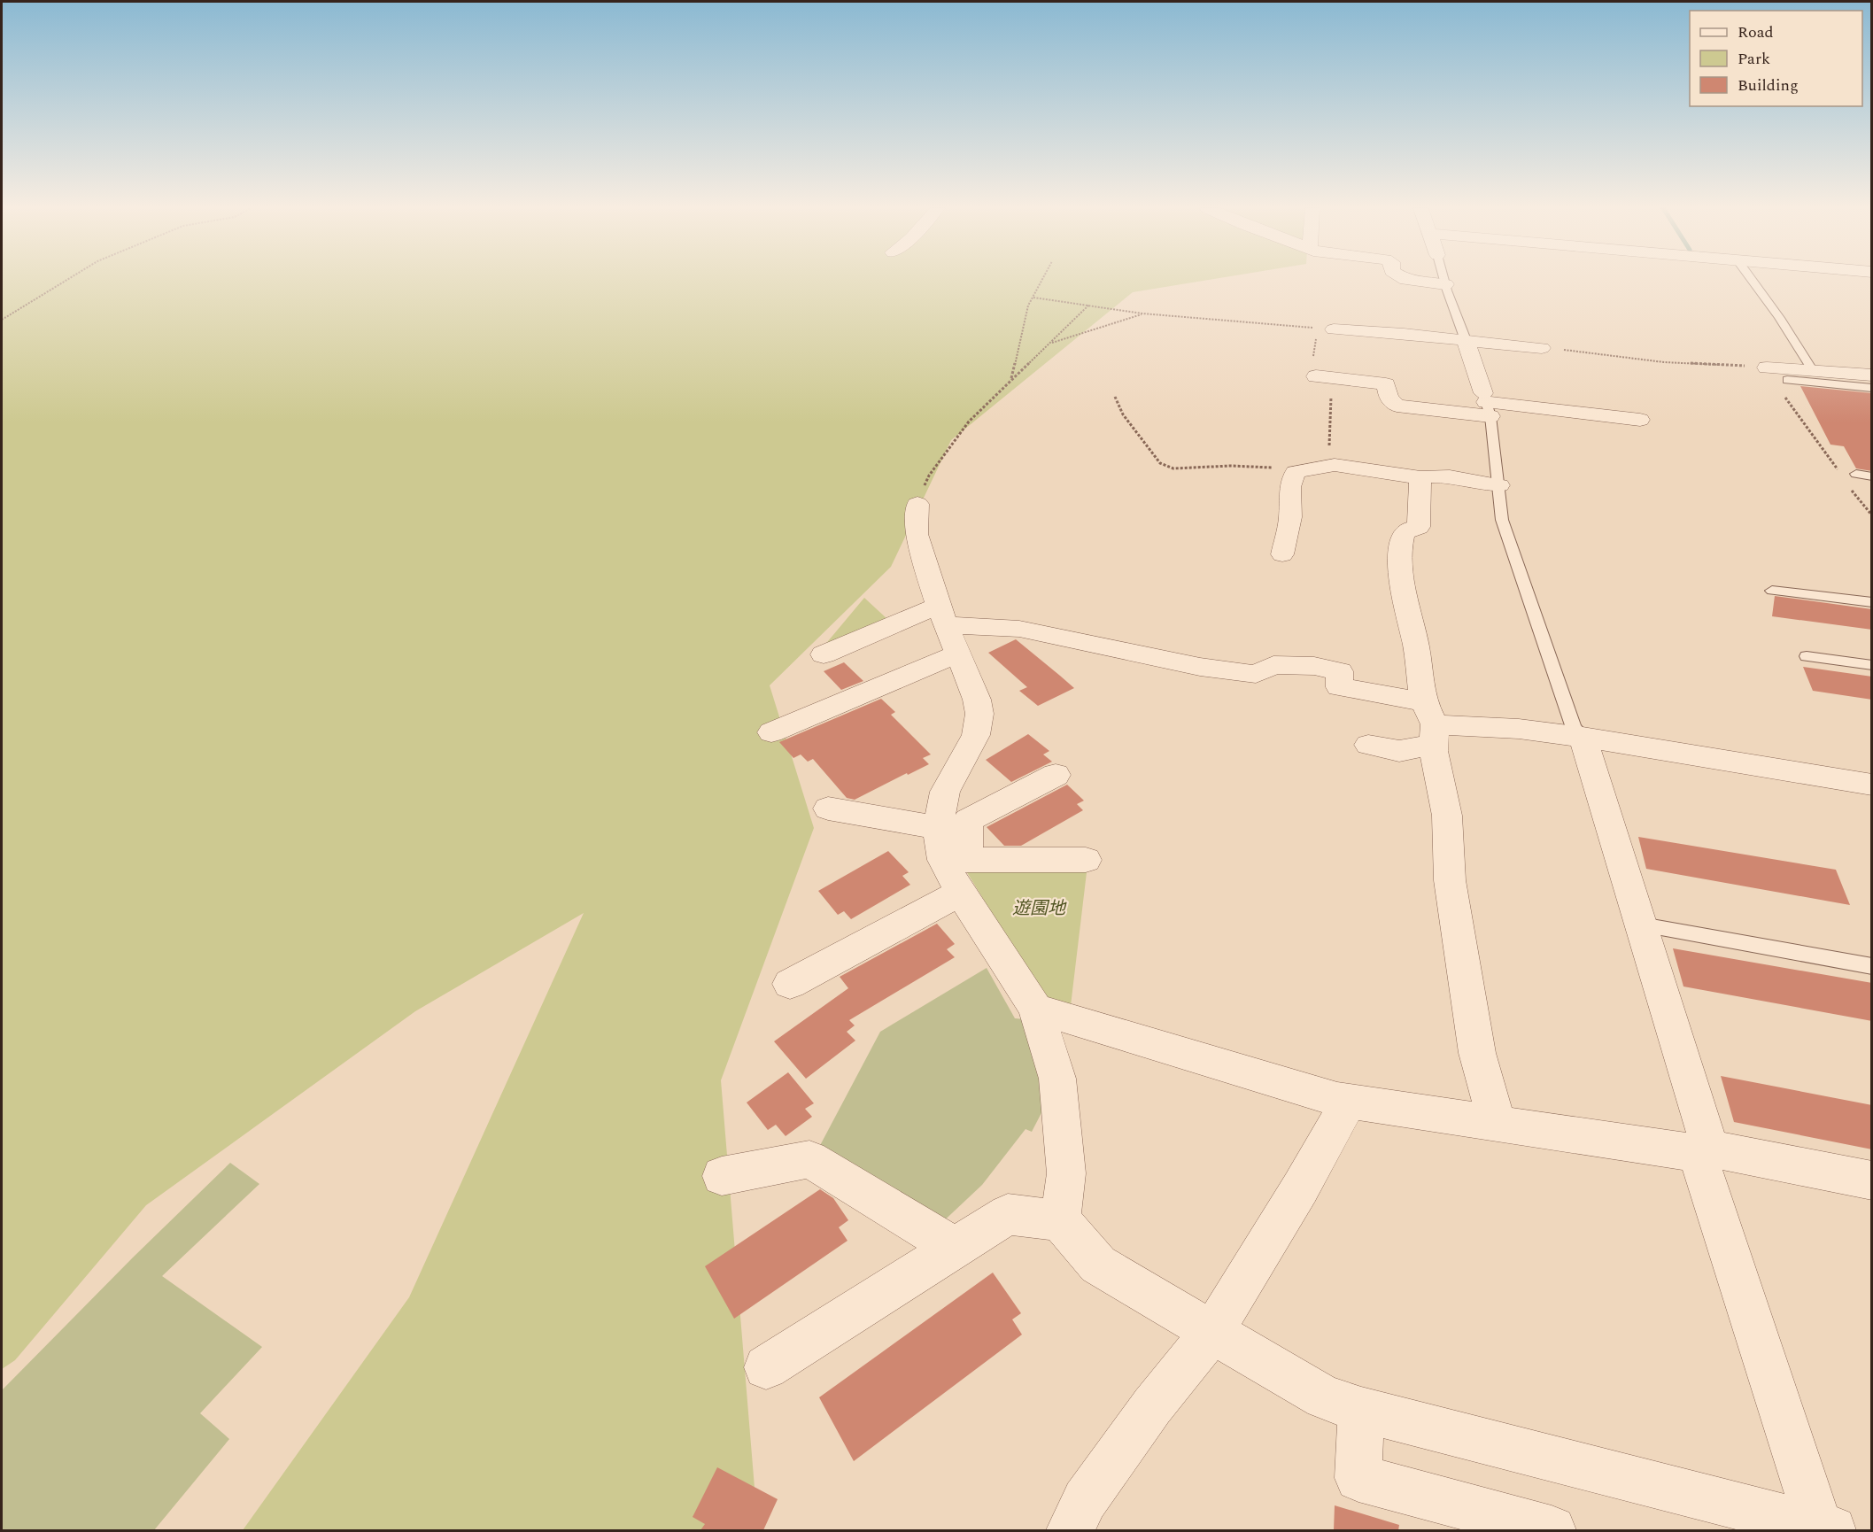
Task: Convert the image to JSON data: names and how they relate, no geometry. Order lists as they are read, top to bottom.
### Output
{
  "parks": ["遊園地"],
  "legend": ["Road", "Park", "Building"]
}
